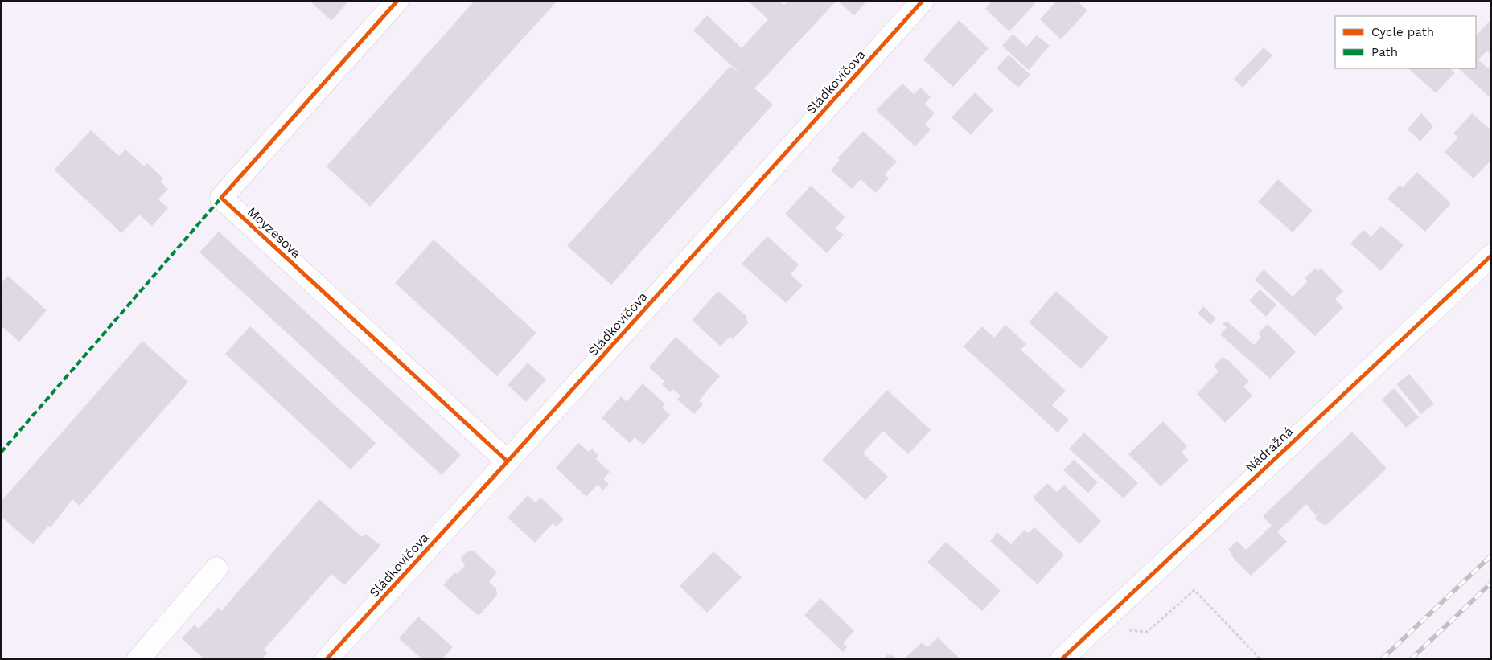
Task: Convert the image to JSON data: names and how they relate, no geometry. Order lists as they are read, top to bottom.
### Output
{
  "streets": {
    "street": ["Sládkovičova", "Moyzesova", "Nádražná"]
  },
  "crossings": [
    ["Sládkovičova", "Moyzesova"]
  ],
  "legend": ["Cycle path", "Path"]
}
